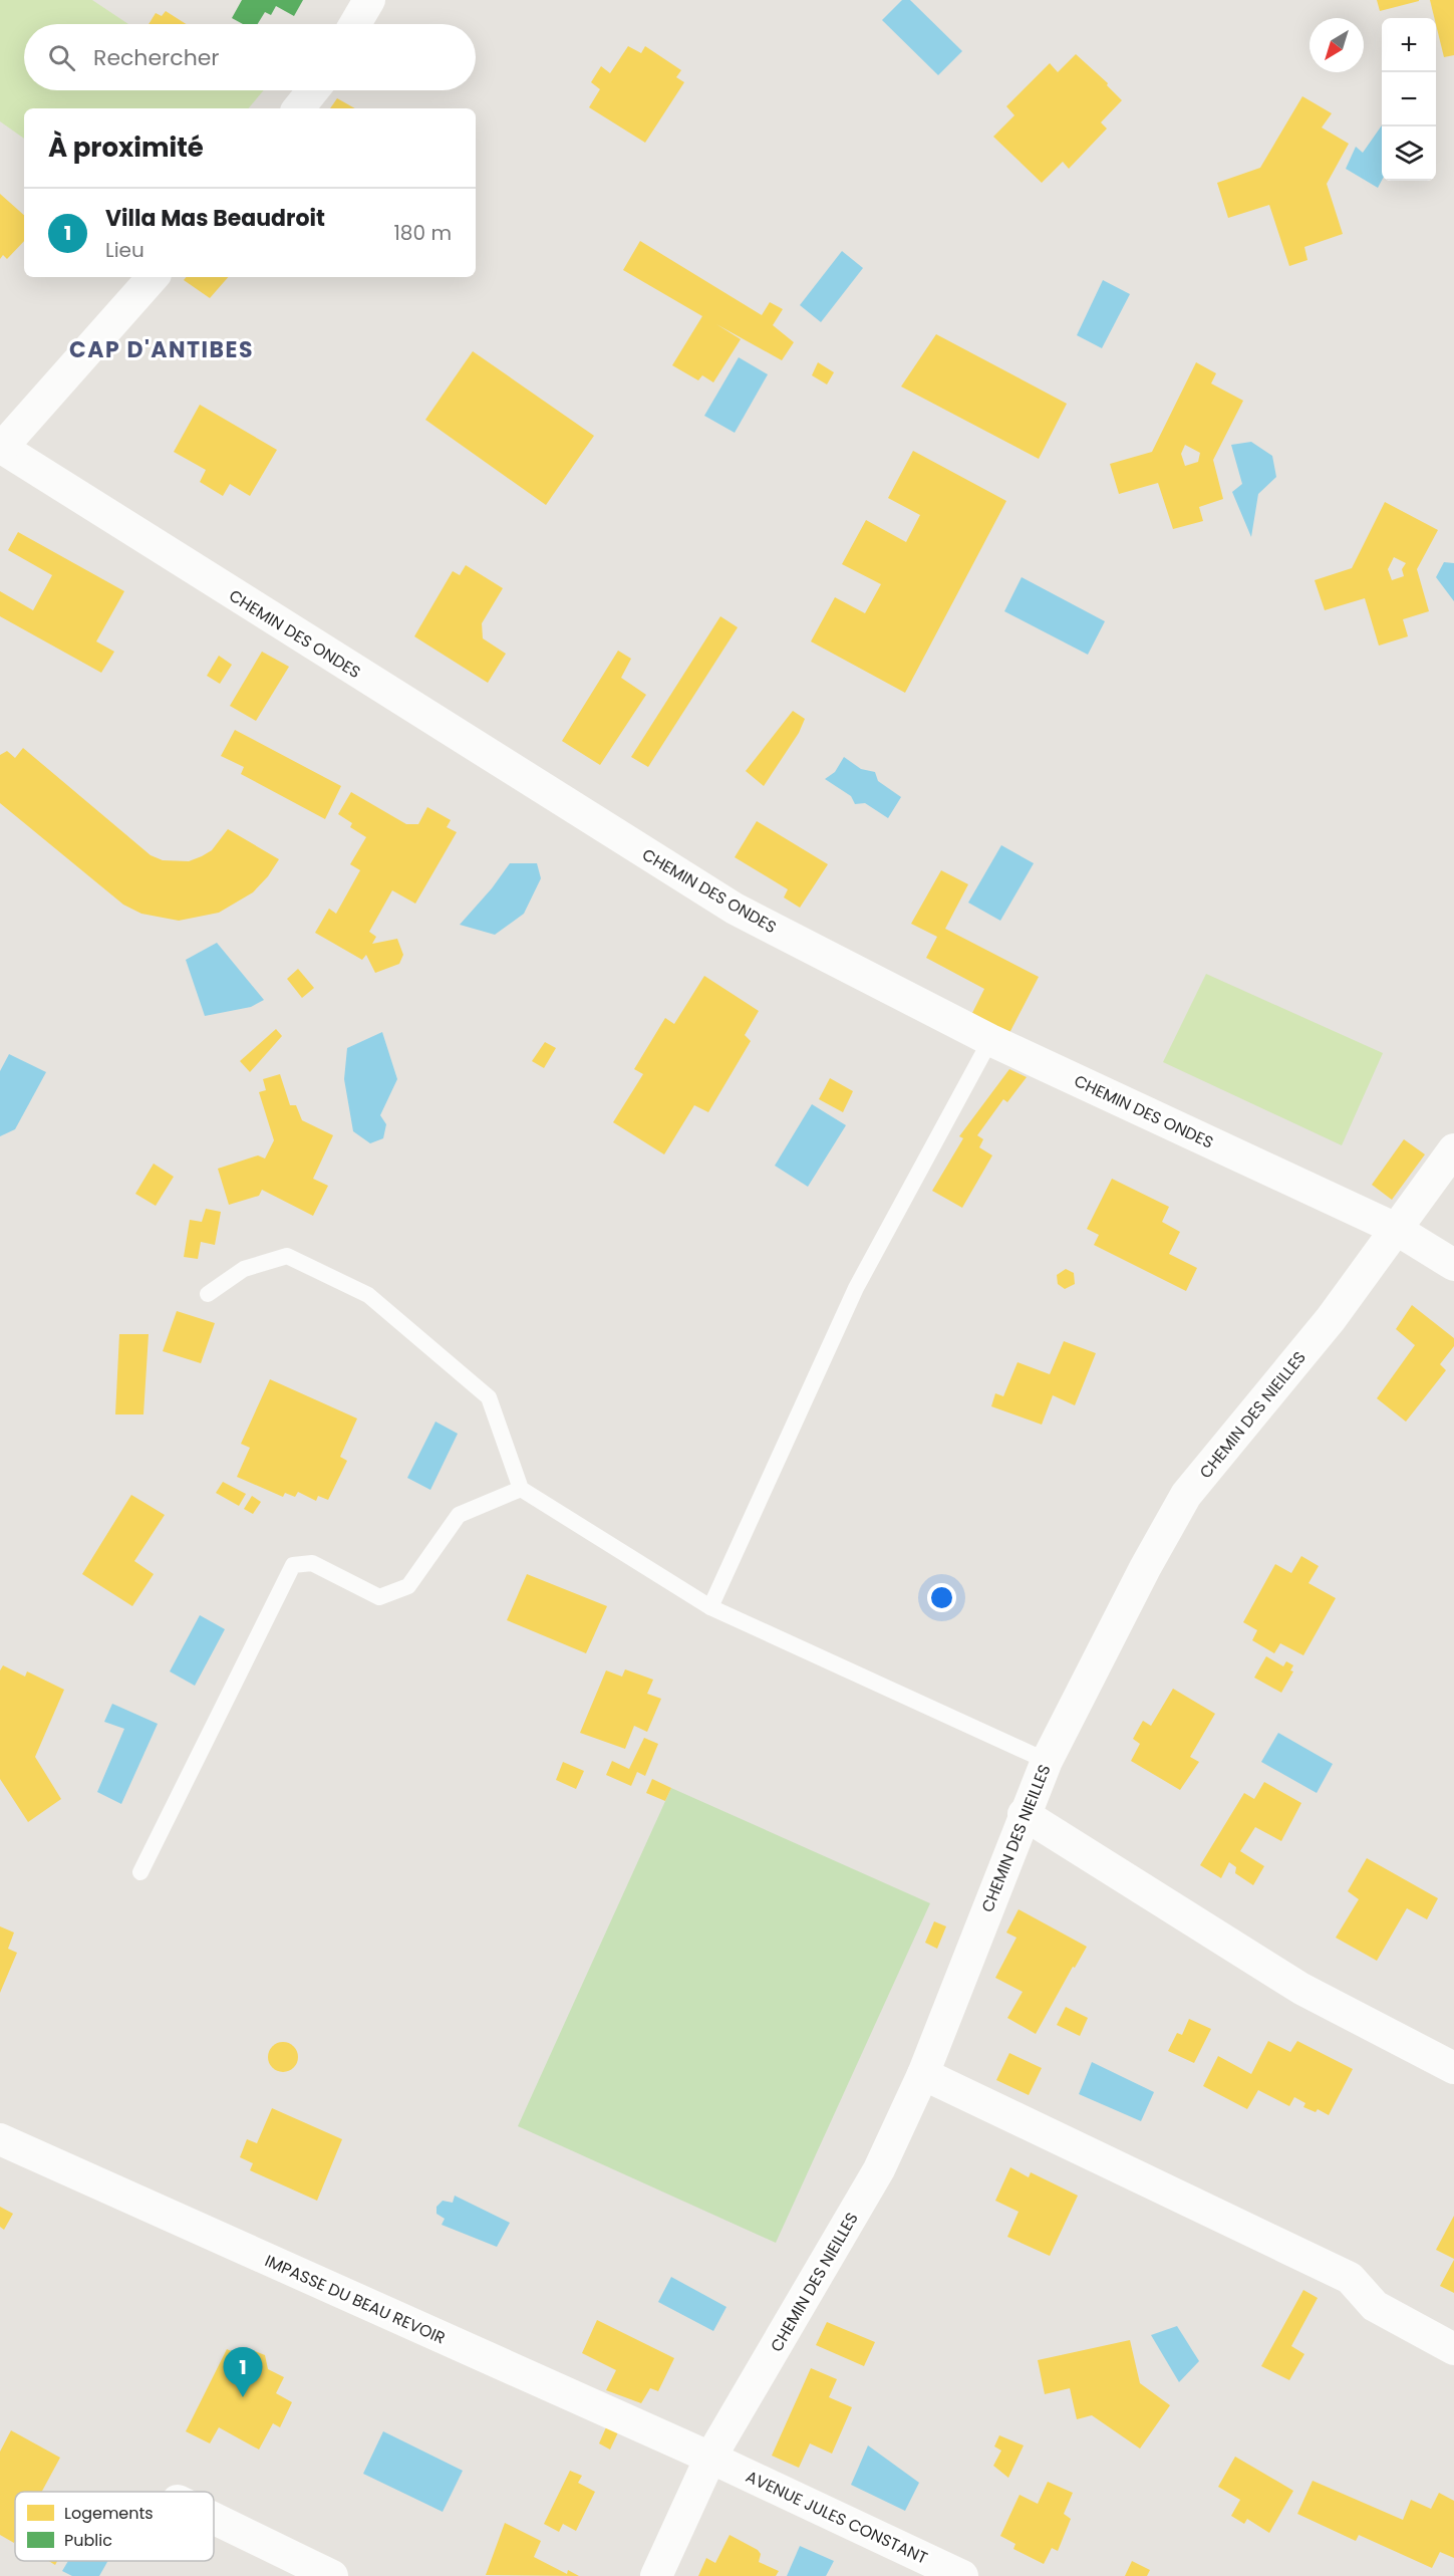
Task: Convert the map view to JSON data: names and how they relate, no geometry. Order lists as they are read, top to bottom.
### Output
{
  "streets": {
    "street": [
      "CHEMIN DES ONDES",
      "CHEMIN DES NIEILLES",
      "IMPASSE DU BEAU REVOIR",
      "AVENUE JULES CONSTANT"
    ]
  },
  "crossings": [
    ["CHEMIN DES ONDES", "CHEMIN DES NIEILLES"],
    ["CHEMIN DES NIEILLES", "IMPASSE DU BEAU REVOIR"],
    ["CHEMIN DES NIEILLES", "AVENUE JULES CONSTANT"],
    ["IMPASSE DU BEAU REVOIR", "AVENUE JULES CONSTANT"]
  ],
  "districts": ["CAP D'ANTIBES"],
  "legend": ["Logements", "Public"],
  "north": "bottom left",
  "page": {
    "map_buttons": ["+", "−"],
    "search": "Rechercher",
    "heading": "À proximité",
    "list": [
      {
        "mark": "1",
        "name": "Villa Mas Beaudroit",
        "note": "Lieu",
        "value": "180 m"
      }
    ],
    "pins": "1"
  }
}
